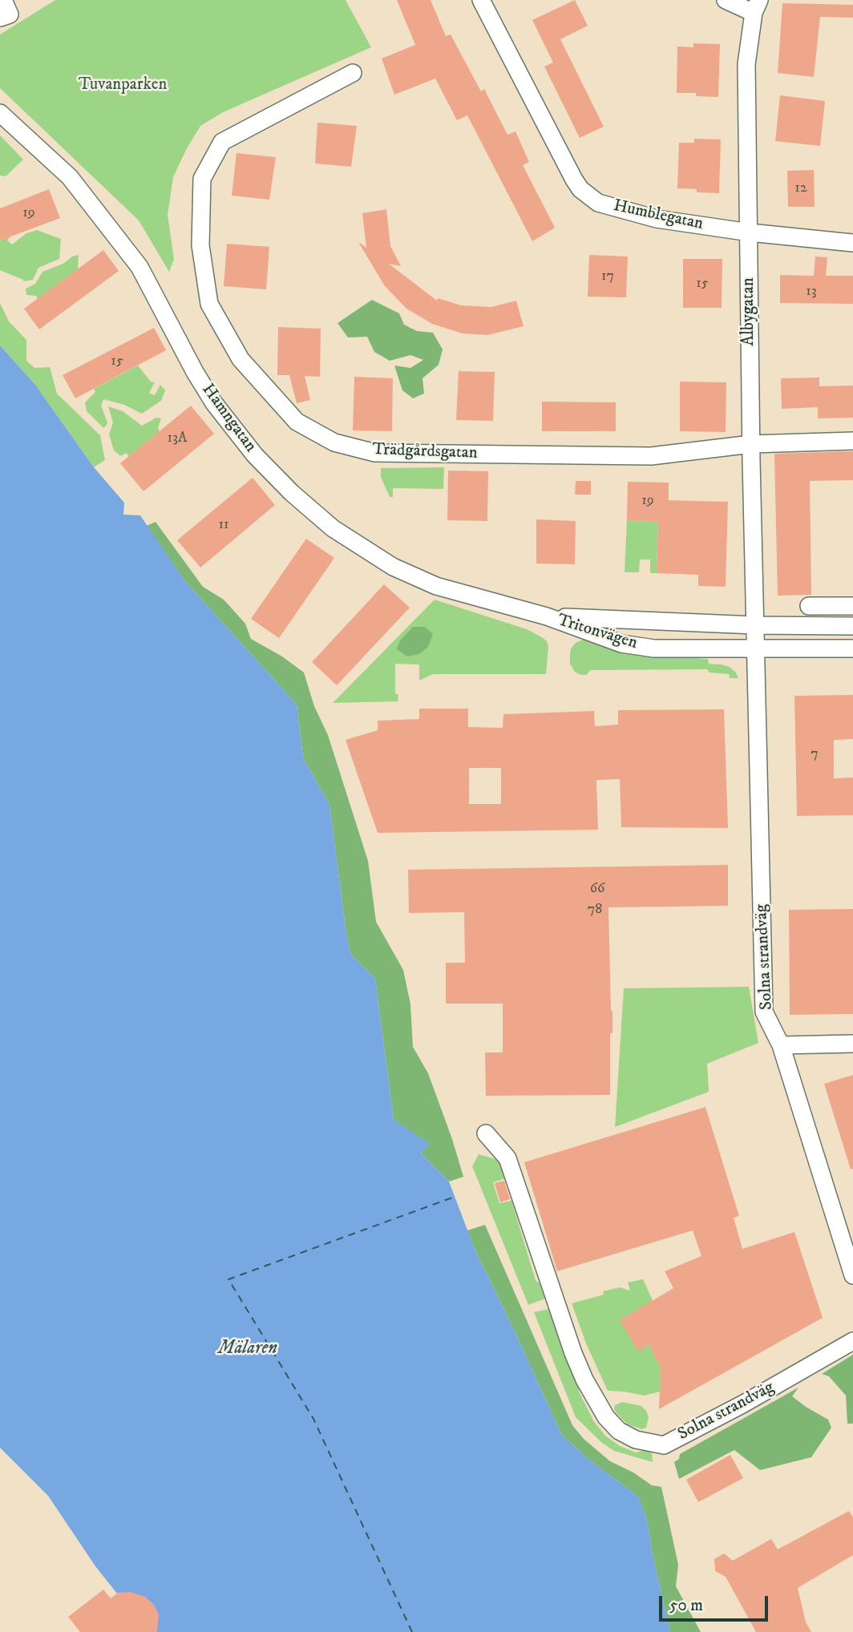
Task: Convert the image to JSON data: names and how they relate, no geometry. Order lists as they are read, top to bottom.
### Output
{
  "streets": {
    "street": [
      "Humblegatan",
      "Albygatan",
      "Hamngatan",
      "Trädgårdsgatan",
      "Tritonvägen",
      "Solna strandväg"
    ]
  },
  "crossings": [
    ["Humblegatan", "Albygatan"],
    ["Albygatan", "Trädgårdsgatan"],
    ["Albygatan", "Tritonvägen"],
    ["Albygatan", "Solna strandväg"],
    ["Hamngatan", "Tritonvägen"],
    ["Tritonvägen", "Solna strandväg"]
  ],
  "water": ["Mälaren"],
  "parks": ["Tuvanparken"],
  "house_numbers": [
    "12",
    "19",
    "17",
    "15",
    "13",
    "15",
    "13A",
    "19",
    "11",
    "7",
    "66",
    "78"
  ],
  "scale_bar": "50 m"
}
